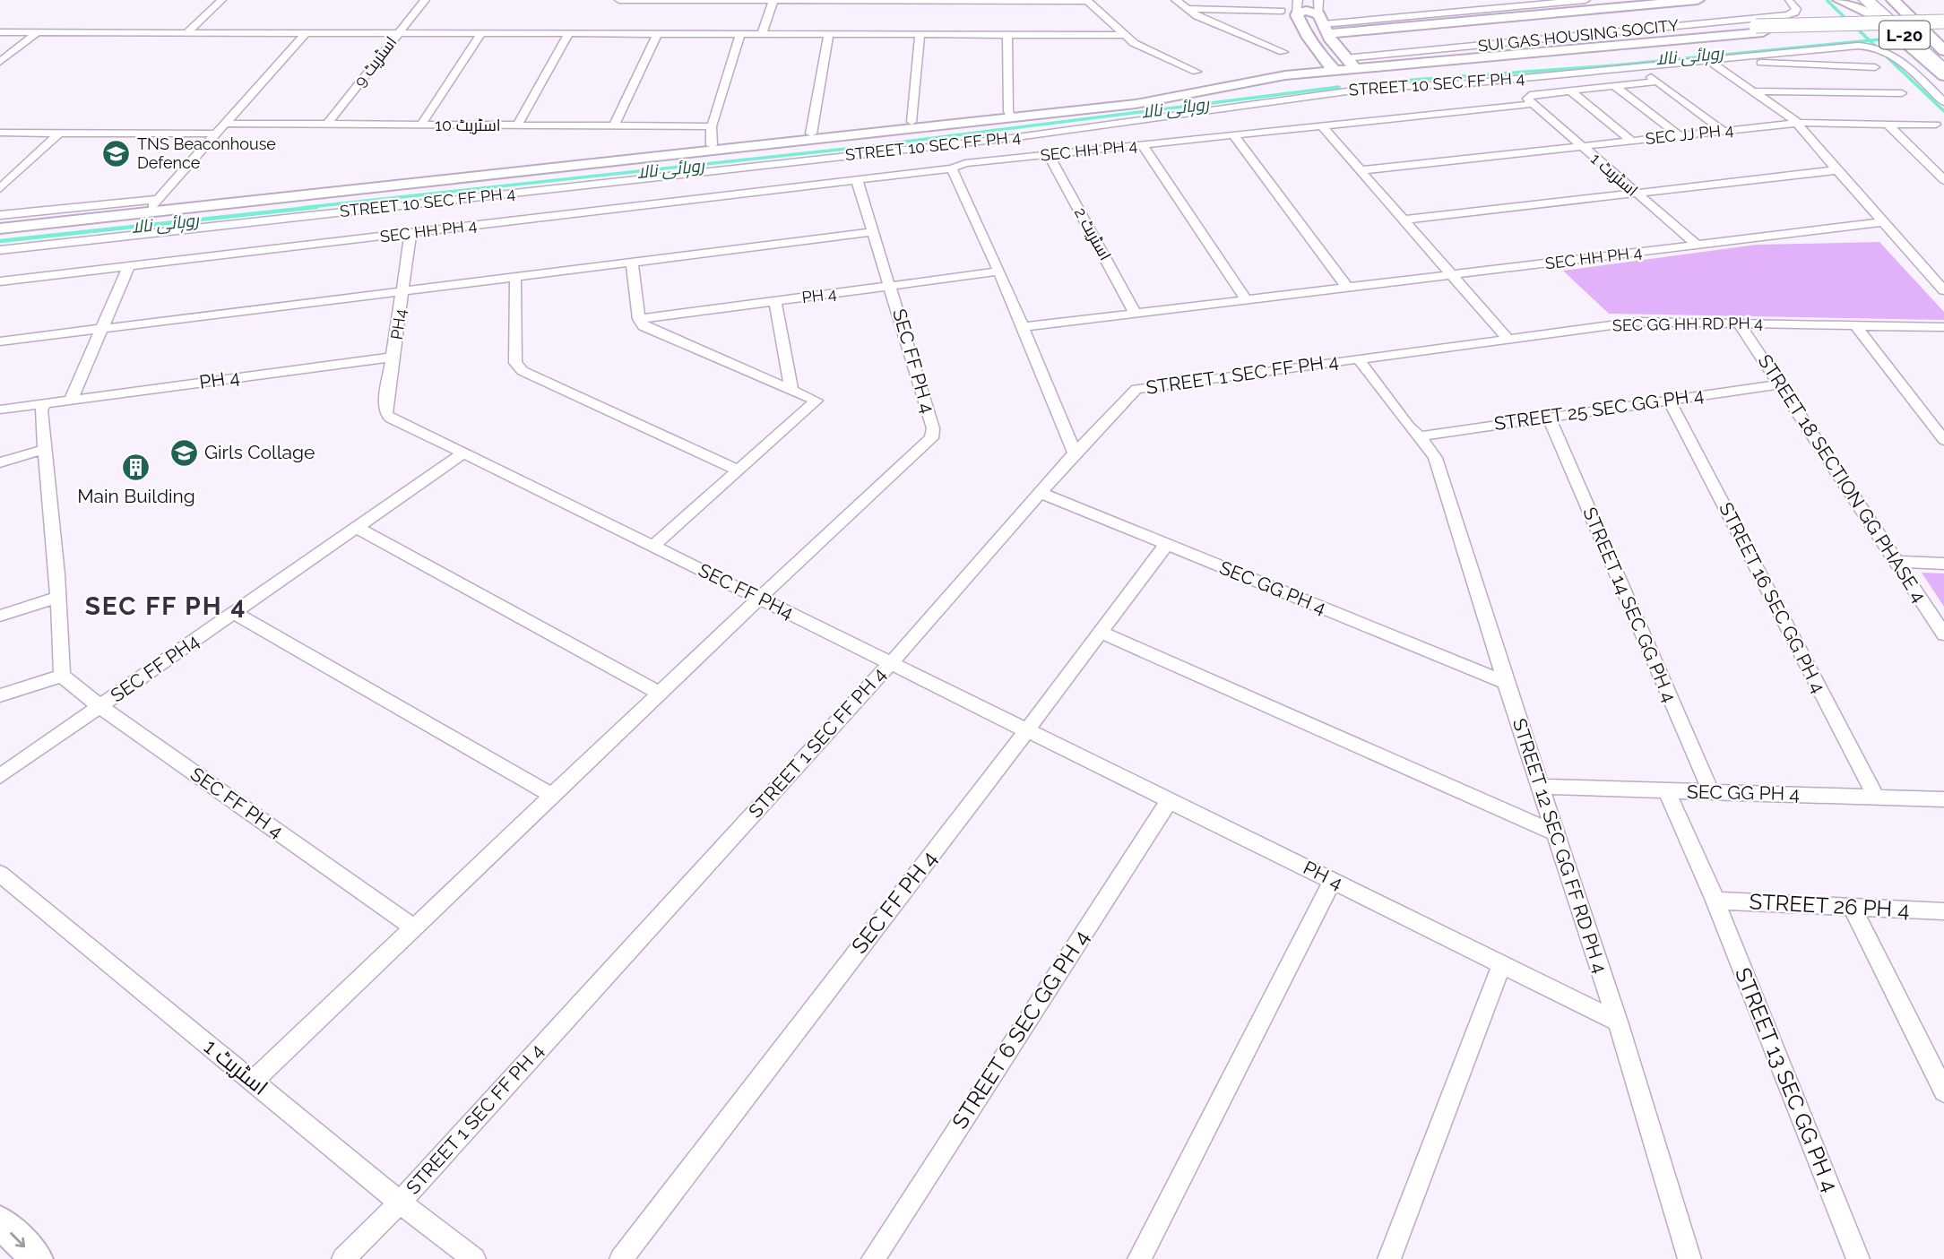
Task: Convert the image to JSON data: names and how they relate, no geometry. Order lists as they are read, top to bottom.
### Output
{
  "streets": {
    "highway": ["L-20"],
    "street": [
      "SUI GAS HOUSING SOCITY",
      "اسٹریٹ 9",
      "STREET 10 SEC FF PH 4",
      "اسٹریٹ 10",
      "SEC JJ PH 4",
      "SEC HH PH 4",
      "اسٹریٹ 1",
      "اسٹریٹ 2",
      "PH 4",
      "PH4",
      "SEC GG HH RD PH 4",
      "SEC FF PH 4",
      "STREET 1 SEC FF PH 4",
      "STREET 25 SEC GG PH 4",
      "STREET 18 SECTION GG PHASE 4",
      "SEC GG PH 4",
      "SEC FF PH4",
      "STREET 16 SEC GG PH 4",
      "STREET 14 SEC GG PH 4",
      "STREET 12 SEC GG FF RD PH 4",
      "STREET 26 PH 4",
      "STREET 6 SEC GG PH 4",
      "STREET 13 SEC GG PH 4"
    ]
  },
  "crossings": [
    ["اسٹریٹ 9", "اسٹریٹ 10"],
    ["SEC JJ PH 4", "اسٹریٹ 1"],
    ["SEC HH PH 4", "اسٹریٹ 1"],
    ["SEC HH PH 4", "اسٹریٹ 2"],
    ["SEC HH PH 4", "PH4"],
    ["اسٹریٹ 1", "SEC FF PH 4"],
    ["اسٹریٹ 1", "STREET 1 SEC FF PH 4"],
    ["PH 4", "PH4"],
    ["PH 4", "SEC FF PH 4"],
    ["PH 4", "SEC FF PH4"],
    ["PH 4", "STREET 12 SEC GG FF RD PH 4"],
    ["PH 4", "STREET 6 SEC GG PH 4"],
    ["PH4", "SEC FF PH4"],
    ["SEC GG HH RD PH 4", "STREET 1 SEC FF PH 4"],
    ["SEC GG HH RD PH 4", "STREET 18 SECTION GG PHASE 4"],
    ["SEC FF PH 4", "SEC GG PH 4"],
    ["SEC FF PH 4", "SEC FF PH4"],
    ["STREET 1 SEC FF PH 4", "SEC GG PH 4"],
    ["STREET 1 SEC FF PH 4", "SEC FF PH4"],
    ["STREET 25 SEC GG PH 4", "STREET 18 SECTION GG PHASE 4"],
    ["STREET 25 SEC GG PH 4", "STREET 16 SEC GG PH 4"],
    ["STREET 25 SEC GG PH 4", "STREET 14 SEC GG PH 4"],
    ["STREET 25 SEC GG PH 4", "STREET 12 SEC GG FF RD PH 4"],
    ["SEC GG PH 4", "STREET 16 SEC GG PH 4"],
    ["SEC GG PH 4", "STREET 14 SEC GG PH 4"],
    ["SEC GG PH 4", "STREET 12 SEC GG FF RD PH 4"],
    ["SEC GG PH 4", "STREET 13 SEC GG PH 4"],
    ["STREET 26 PH 4", "STREET 13 SEC GG PH 4"]
  ],
  "districts": ["SEC FF PH 4"],
  "water": ["روہائی نالا"],
  "places": {
    "school or university": ["TNS Beaconhouse Defence", "Girls Collage"],
    "building": ["Main Building"]
  }
}
